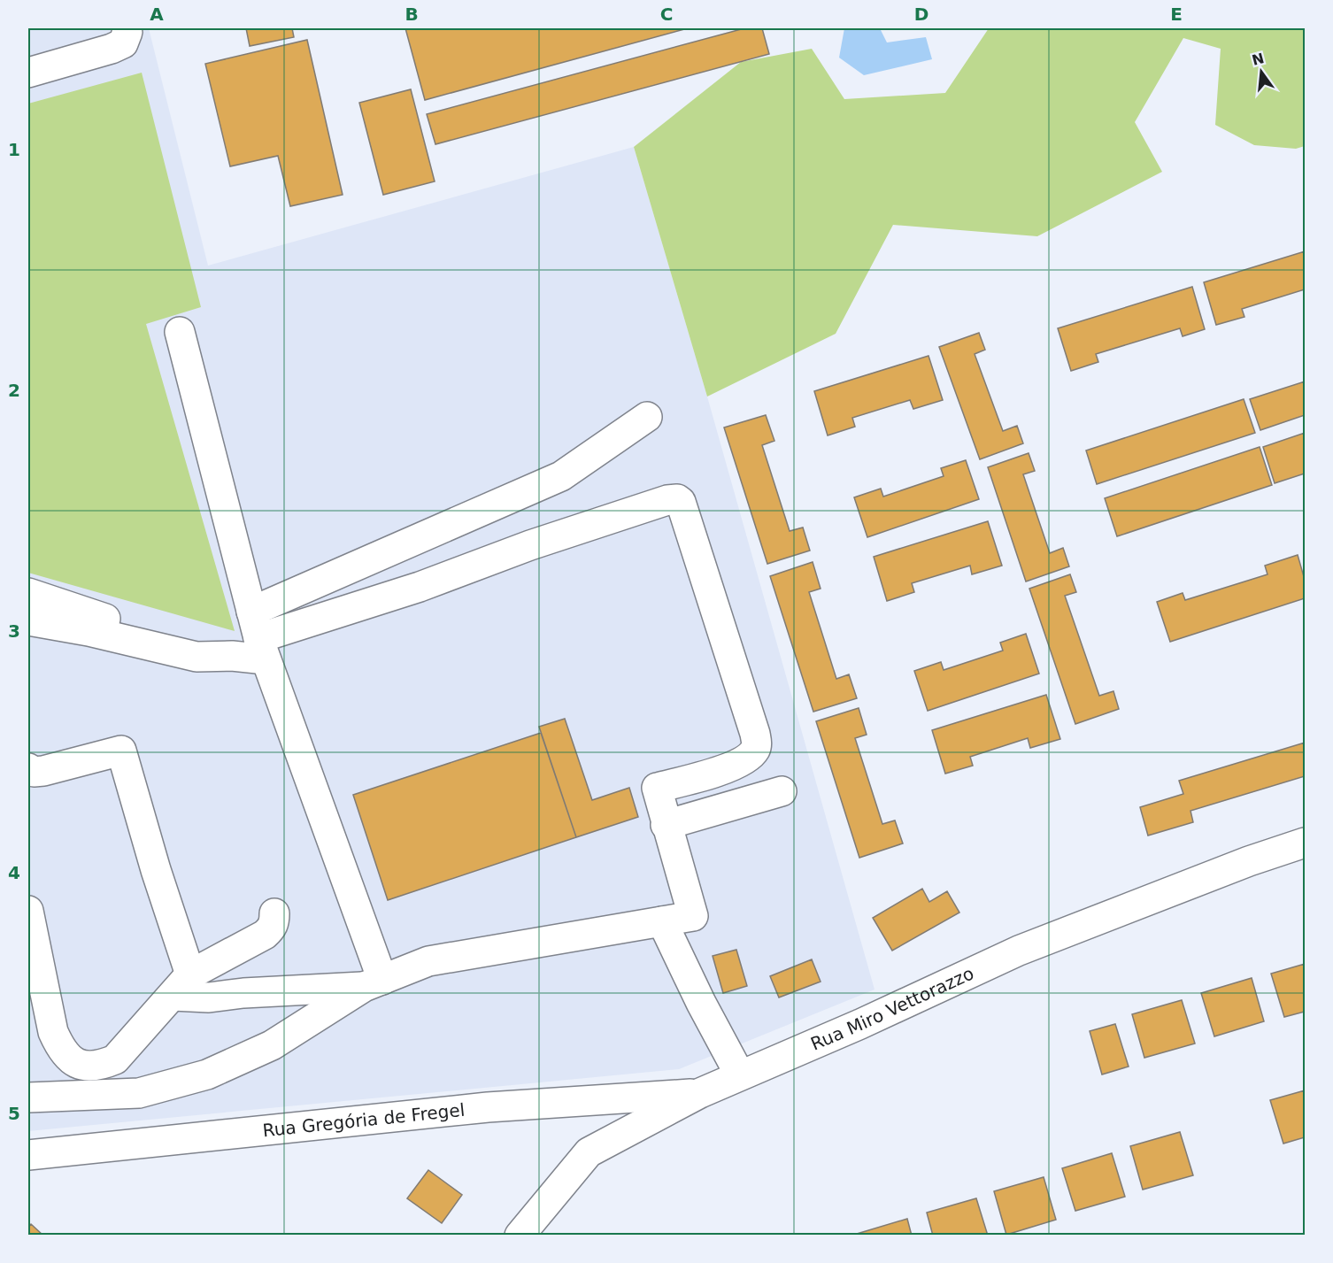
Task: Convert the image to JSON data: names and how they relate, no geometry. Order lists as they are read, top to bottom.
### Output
{
  "streets": {
    "street": ["Rua Miro Vettorazzo", "Rua Gregória de Fregel"]
  },
  "crossings": [
    ["Rua Miro Vettorazzo", "Rua Gregória de Fregel"]
  ],
  "north": "top",
  "grid": {
    "columns": [
      "A",
      "B",
      "C",
      "D",
      "E"
    ],
    "rows": [
      "1",
      "2",
      "3",
      "4",
      "5"
    ]
  }
}
